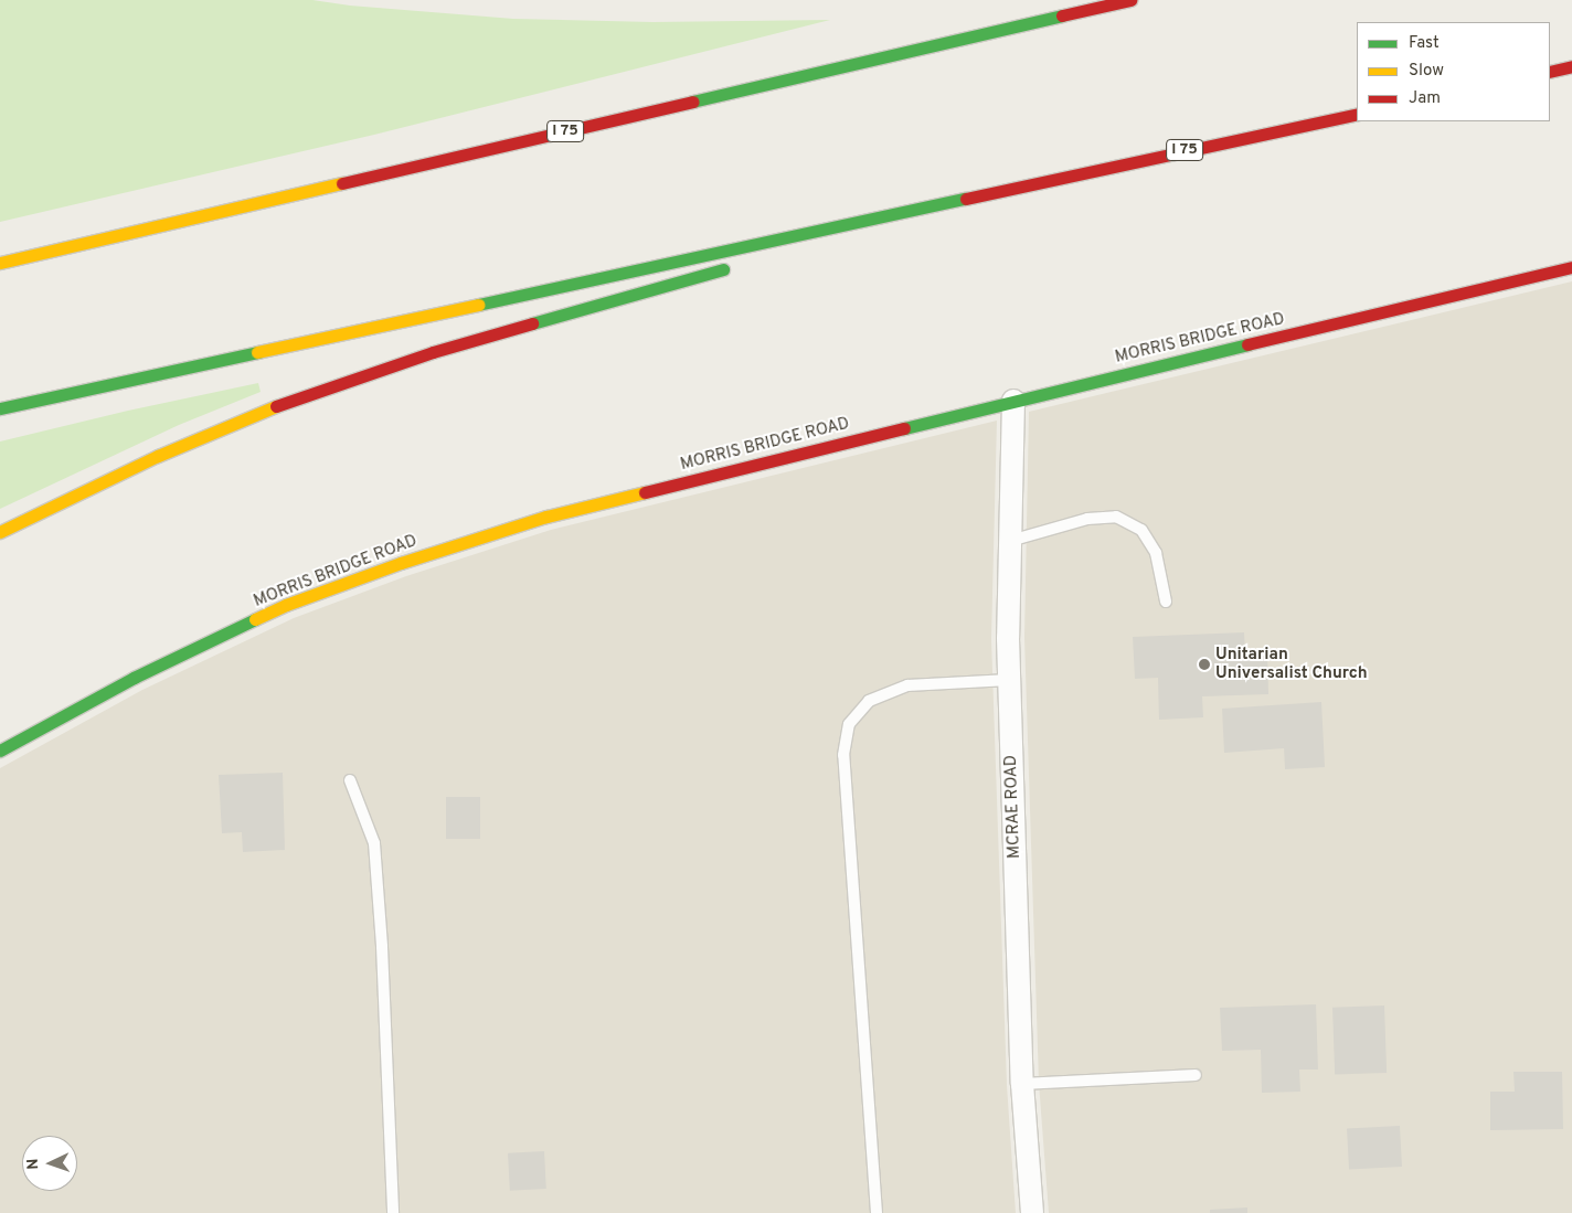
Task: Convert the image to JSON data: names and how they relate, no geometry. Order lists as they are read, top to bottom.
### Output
{
  "streets": {
    "main road": ["I 75", "MORRIS BRIDGE ROAD"],
    "street": ["MCRAE ROAD"]
  },
  "crossings": [
    ["MORRIS BRIDGE ROAD", "MCRAE ROAD"]
  ],
  "places": ["Unitarian Universalist Church"],
  "legend": ["Fast", "Slow", "Jam"],
  "north": "left"
}
